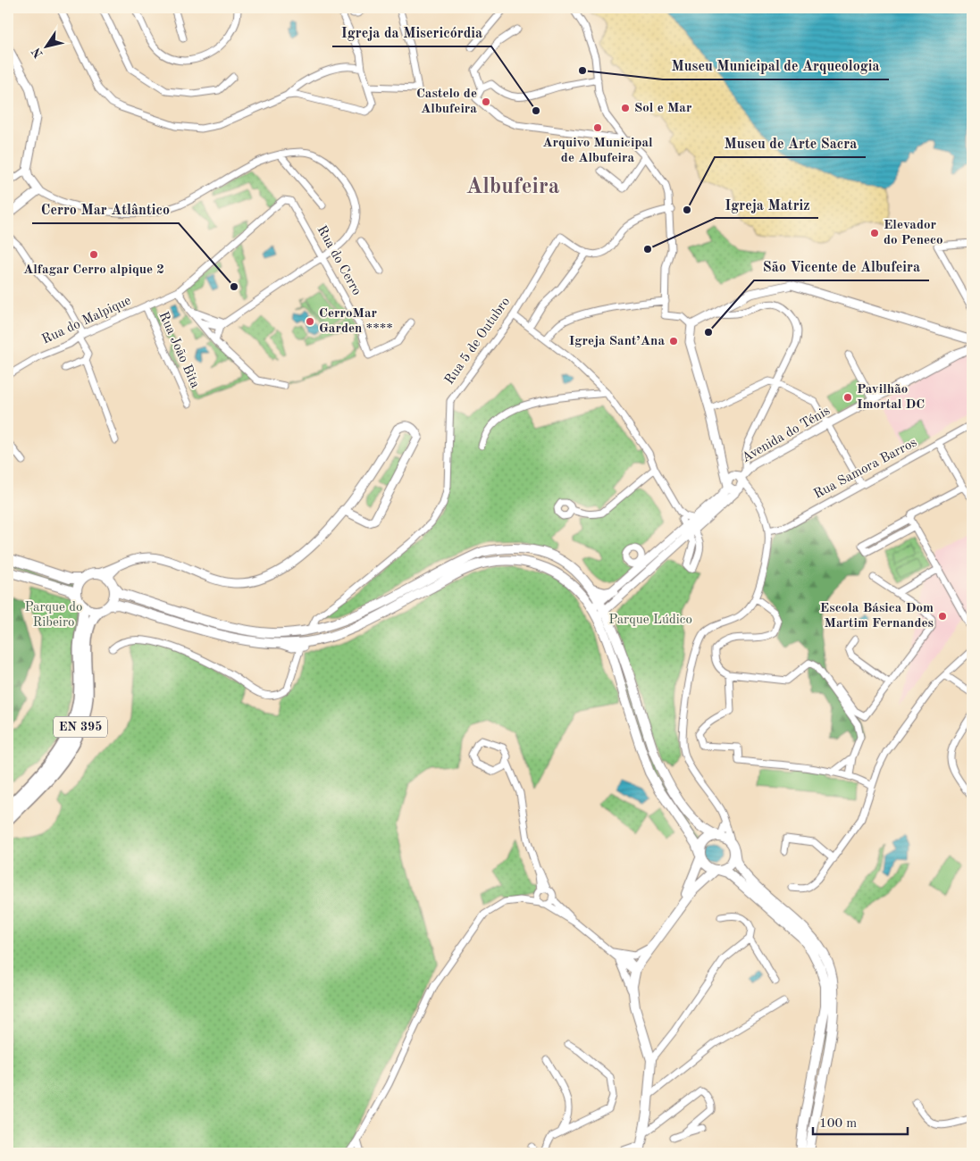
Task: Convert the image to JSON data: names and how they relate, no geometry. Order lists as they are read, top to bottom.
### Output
{
  "streets": {
    "main road": ["EN 395"],
    "street": [
      "Rua do Cerro",
      "Rua do Malpique",
      "Rua 5 de Outubro",
      "Rua João Bita",
      "Avenida do Ténis",
      "Rua Samora Barros"
    ]
  },
  "crossings": [
    ["Rua do Cerro", "Rua do Malpique"],
    ["Rua do Malpique", "Rua João Bita"]
  ],
  "districts": ["Albufeira"],
  "parks": ["Parque do Ribeiro", "Parque Lúdico"],
  "places": [
    "Museu Municipal de Arqueologia",
    "Castelo de Albufeira",
    "Sol e Mar",
    "Igreja da Misericórdia",
    "Arquivo Municipal de Albufeira",
    "Museu de Arte Sacra",
    "Elevador do Peneco",
    "Igreja Matriz",
    "Alfagar Cerro alpique 2",
    "Cerro Mar Atlântico",
    "CerroMar Garden ****",
    "São Vicente de Albufeira",
    "Igreja Sant’Ana",
    "Pavilhão Imortal DC",
    "Escola Básica Dom Martim Fernandes"
  ],
  "scale_bar": "100 m",
  "north": "bottom left"
}
